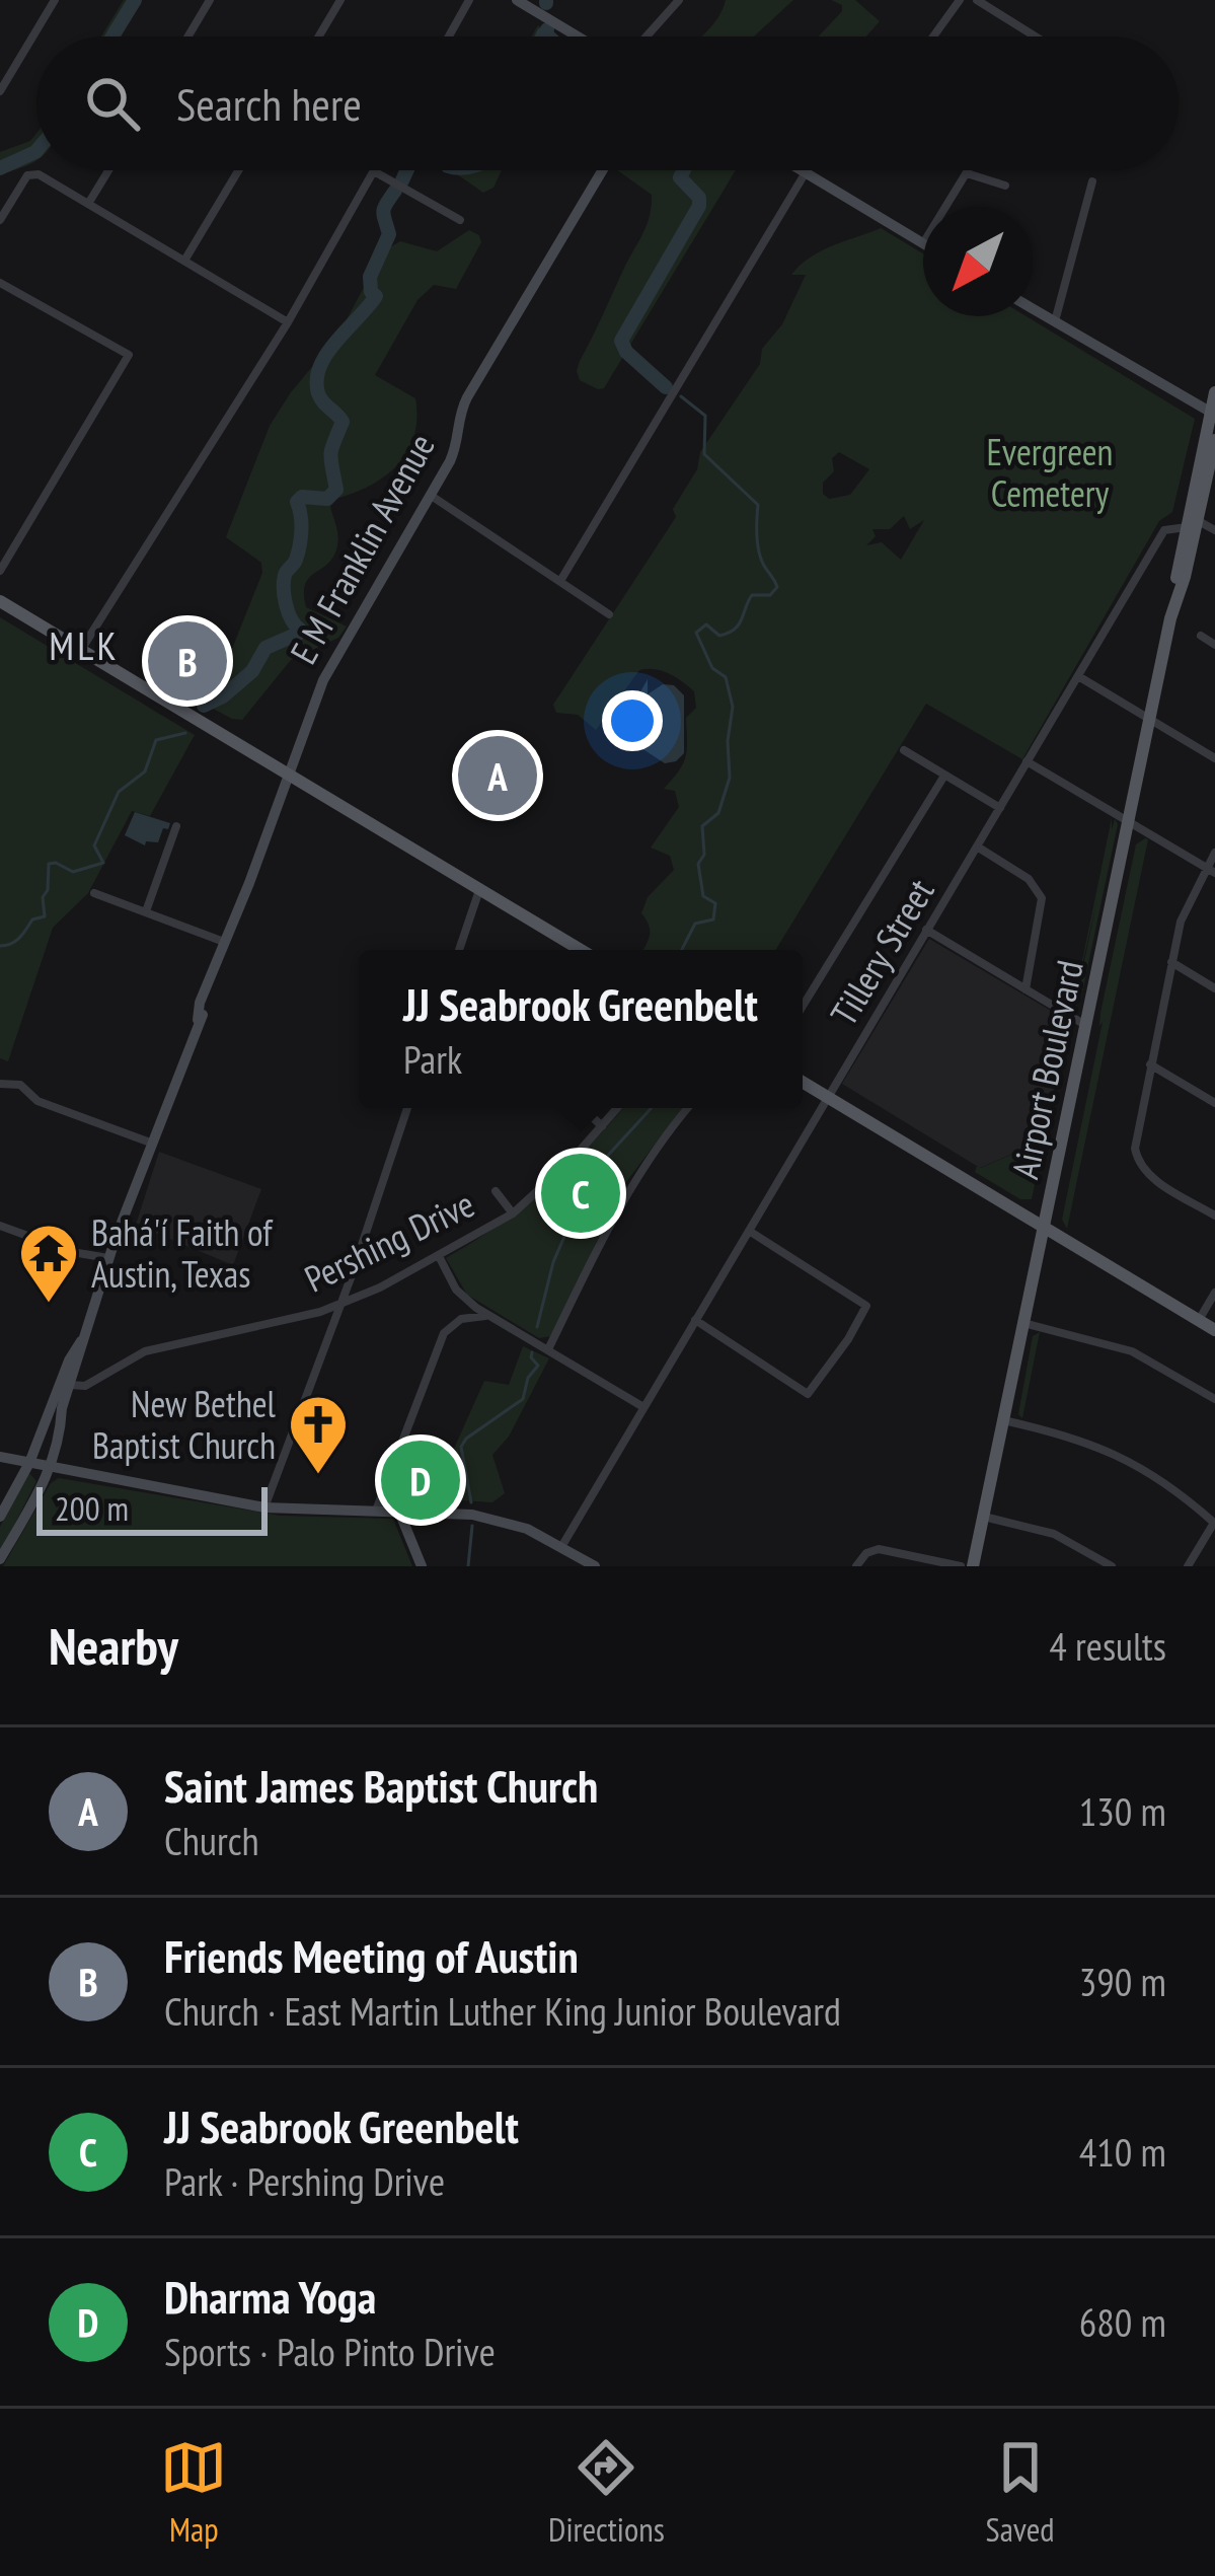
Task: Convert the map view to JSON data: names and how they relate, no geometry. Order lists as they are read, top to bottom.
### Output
{
  "streets": {
    "main road": ["Airport Boulevard"],
    "street": ["E M Franklin Avenue", "Tillery Street", "Pershing Drive"]
  },
  "crossings": [
    ["E M Franklin Avenue", "Pershing Drive"],
    ["Tillery Street", "Airport Boulevard"]
  ],
  "districts": ["MLK"],
  "parks": ["Evergreen Cemetery"],
  "places": {
    "temple": ["Bahá'í Faith of Austin, Texas"],
    "church": ["New Bethel Baptist Church"]
  },
  "scale_bar": "200 m",
  "north": "bottom left",
  "page": {
    "search": "Search here",
    "pins": [
      "B",
      "A",
      "C",
      "D"
    ],
    "popup": ["JJ Seabrook Greenbelt", "Park"],
    "scale": "200 m",
    "heading": ["Nearby", "4 results"],
    "list": [
      {
        "mark": "A",
        "name": "Saint James Baptist Church",
        "note": "Church",
        "value": "130 m"
      },
      {
        "mark": "B",
        "name": "Friends Meeting of Austin",
        "note": "Church · East Martin Luther King Junior Boulevard",
        "value": "390 m"
      },
      {
        "mark": "C",
        "name": "JJ Seabrook Greenbelt",
        "note": "Park · Pershing Drive",
        "value": "410 m"
      },
      {
        "mark": "D",
        "name": "Dharma Yoga",
        "note": "Sports · Palo Pinto Drive",
        "value": "680 m"
      }
    ],
    "nav": ["Map", "Directions", "Saved"]
  }
}
